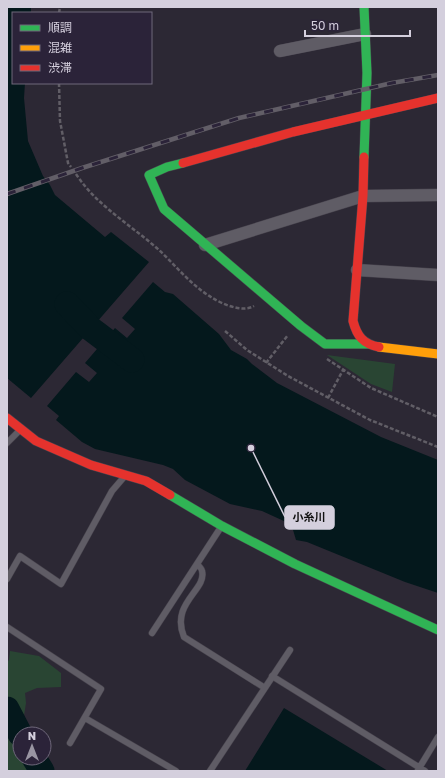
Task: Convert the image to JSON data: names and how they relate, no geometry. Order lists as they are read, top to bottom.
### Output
{
  "places": ["小糸川"],
  "legend": ["順調", "混雑", "渋滞"],
  "scale_bar": "50 m",
  "north": "top"
}
